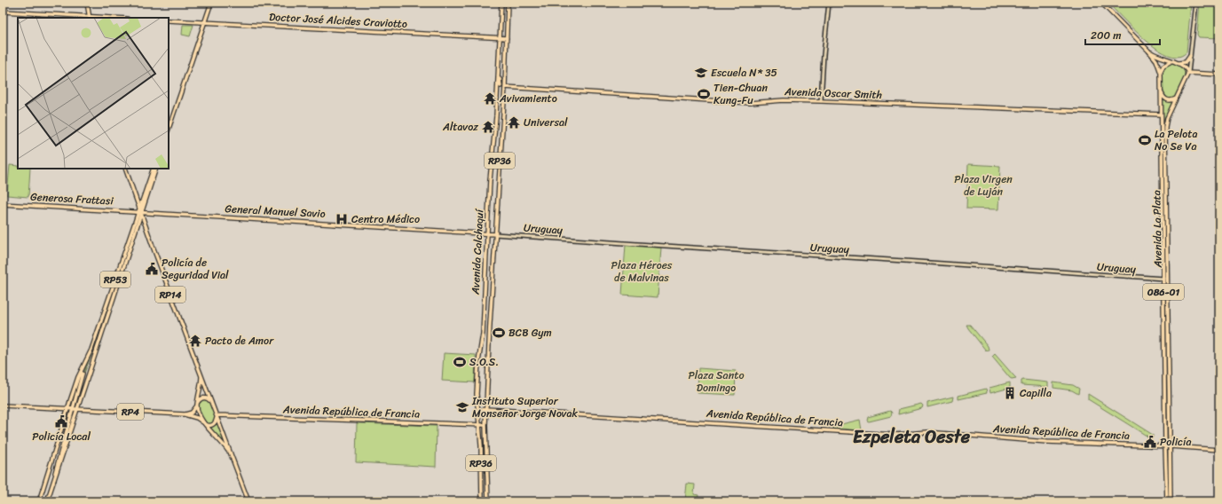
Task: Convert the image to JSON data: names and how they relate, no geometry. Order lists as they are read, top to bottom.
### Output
{
  "streets": {
    "main road": [
      "Doctor José Alcides Craviotto",
      "Avenida Oscar Smith",
      "RP36",
      "Generosa Frattasi",
      "General Manuel Savio",
      "Avenida La Plata",
      "Avenida Calchaquí",
      "RP53",
      "086-01",
      "RP14",
      "RP4",
      "Avenida República de Francia"
    ],
    "street": ["Uruguay"]
  },
  "crossings": [
    ["Doctor José Alcides Craviotto", "Avenida Calchaquí"],
    ["Avenida Oscar Smith", "Avenida La Plata"],
    ["Avenida Oscar Smith", "Avenida Calchaquí"],
    ["Generosa Frattasi", "General Manuel Savio"],
    ["Generosa Frattasi", "RP53"],
    ["Generosa Frattasi", "RP14"],
    ["General Manuel Savio", "Uruguay"],
    ["General Manuel Savio", "Avenida Calchaquí"],
    ["General Manuel Savio", "RP53"],
    ["General Manuel Savio", "RP14"],
    ["Uruguay", "Avenida La Plata"],
    ["Uruguay", "Avenida Calchaquí"],
    ["Avenida La Plata", "Avenida República de Francia"],
    ["Avenida Calchaquí", "Avenida República de Francia"],
    ["RP53", "RP14"],
    ["RP53", "RP4"]
  ],
  "districts": ["Ezpeleta Oeste"],
  "parks": ["Plaza Virgen de Luján", "Plaza Héroes de Malvinas", "Plaza Santo Domingo"],
  "places": {
    "school or university": ["Escuela N* 35", "Instituto Superior Monseñor Jorge Novak"],
    "sports": [
      "Tien-Chuan Kung-Fu",
      "La Pelota No Se Va",
      "BCB Gym",
      "S.O.S."
    ],
    "temple": [
      "Avivamiento",
      "Universal",
      "Altavoz",
      "Pacto de Amor"
    ],
    "hospital": ["Centro Médico"],
    "public building": ["Policía de Seguridad Vial", "Policía Local", "Policía"],
    "building": ["Capilla"]
  },
  "scale_bar": "200 m"
}
